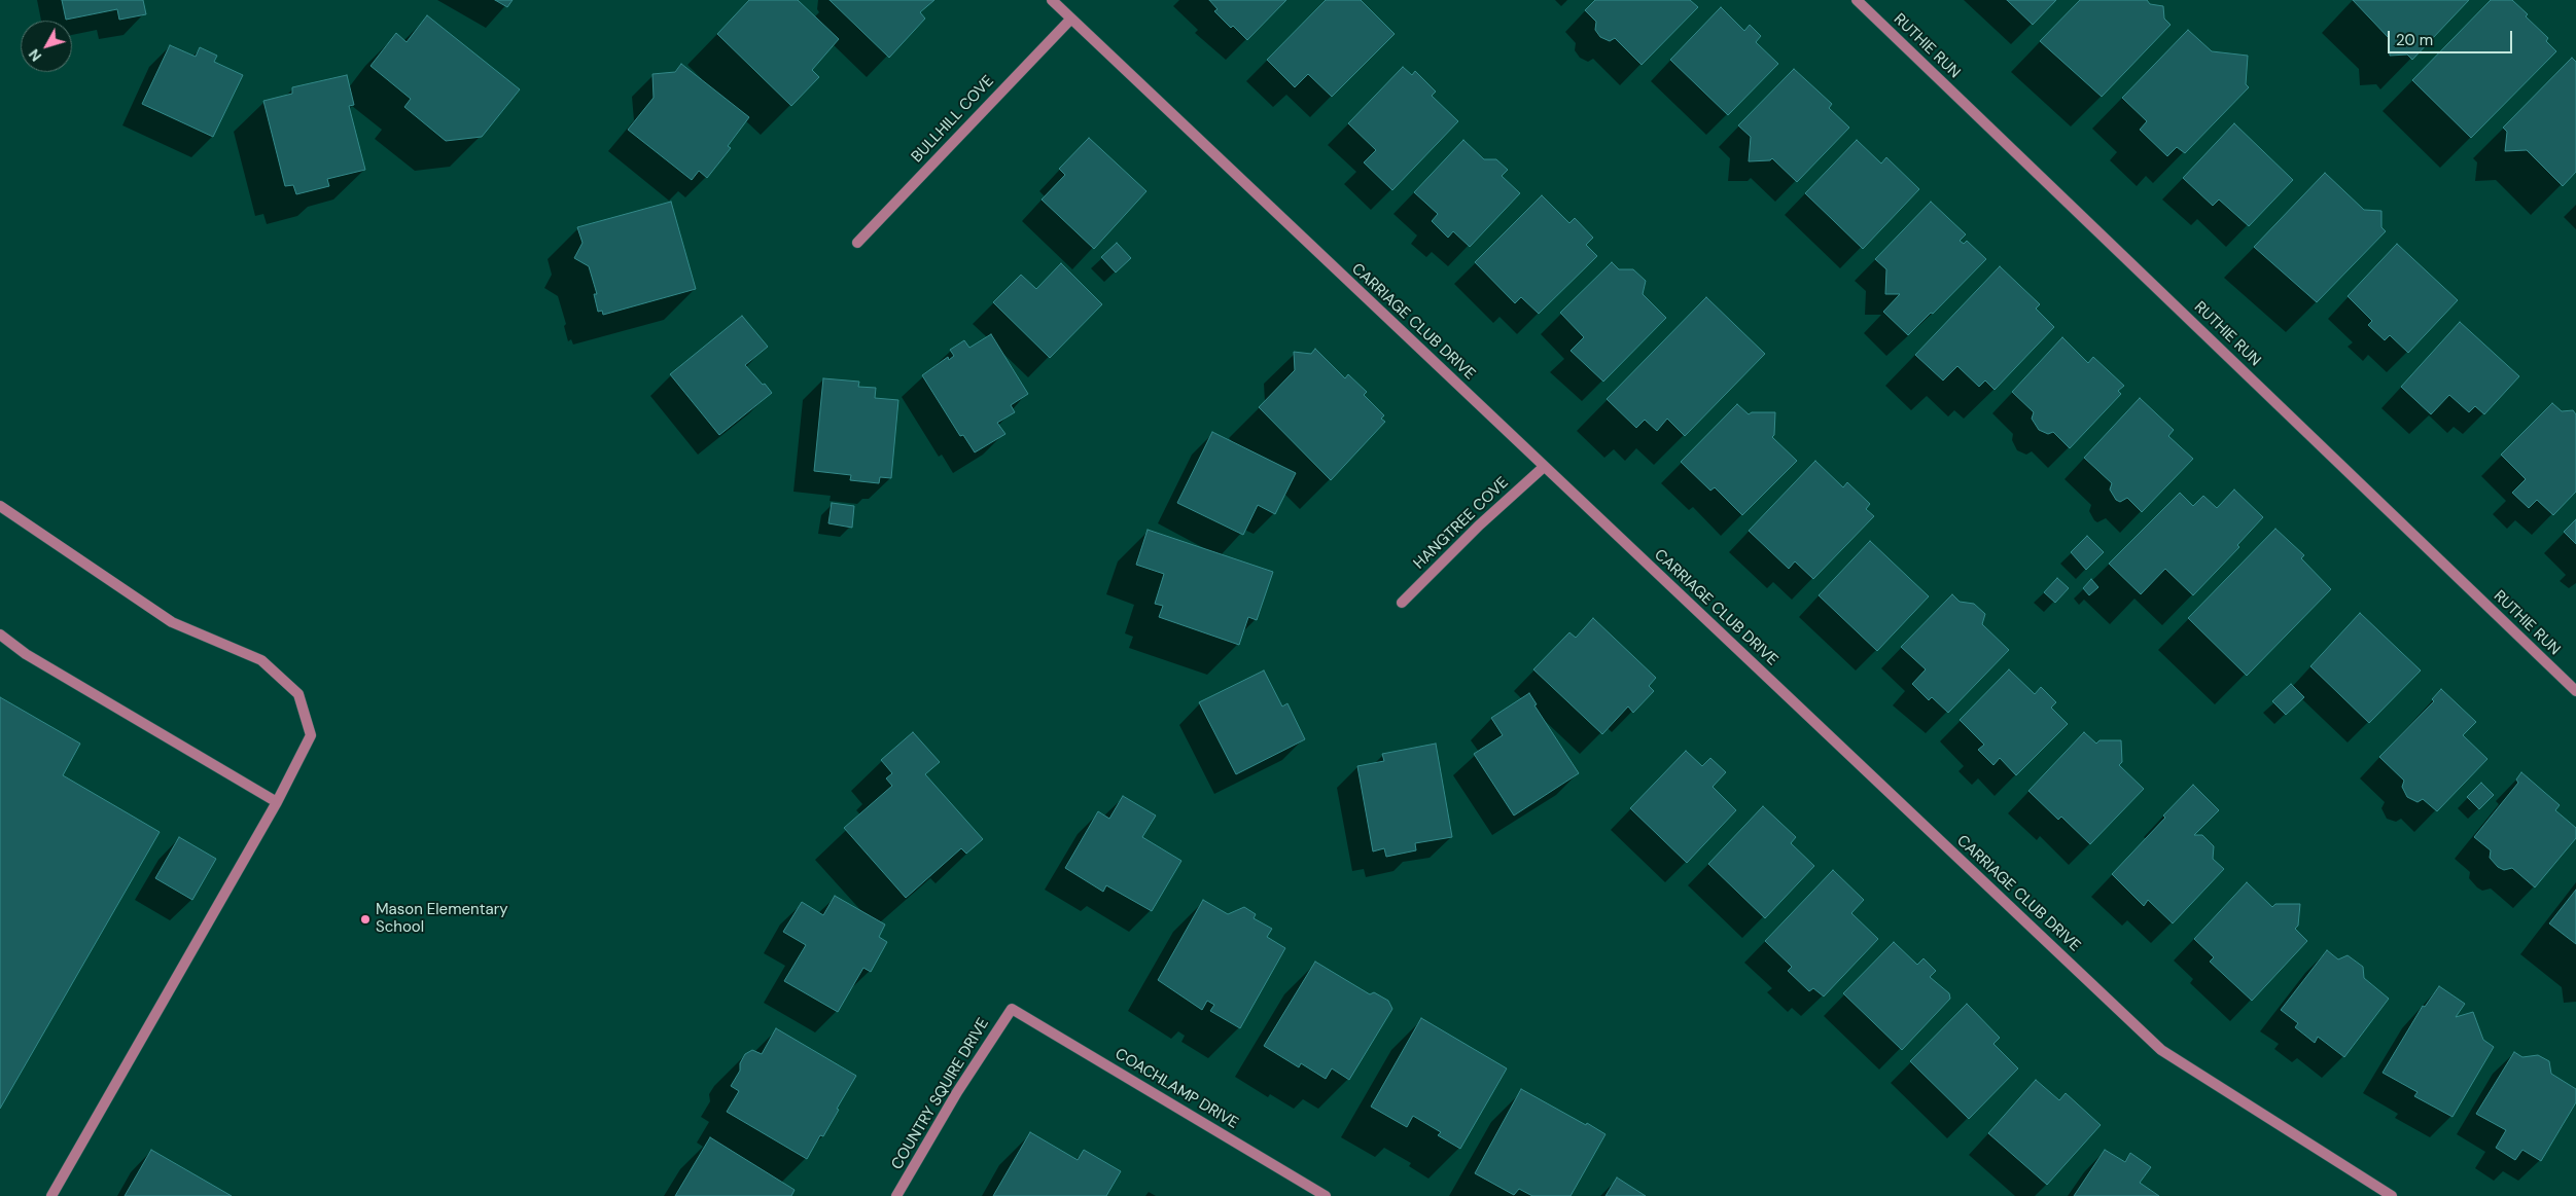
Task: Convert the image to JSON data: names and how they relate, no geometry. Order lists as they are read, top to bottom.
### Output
{
  "streets": {
    "street": [
      "RUTHIE RUN",
      "BULLHILL COVE",
      "CARRIAGE CLUB DRIVE",
      "HANGTREE COVE",
      "COACHLAMP DRIVE",
      "COUNTRY SQUIRE DRIVE"
    ]
  },
  "crossings": [
    ["BULLHILL COVE", "CARRIAGE CLUB DRIVE"],
    ["CARRIAGE CLUB DRIVE", "HANGTREE COVE"],
    ["COACHLAMP DRIVE", "COUNTRY SQUIRE DRIVE"]
  ],
  "places": ["Mason Elementary School"],
  "scale_bar": "20 m",
  "north": "bottom left"
}
